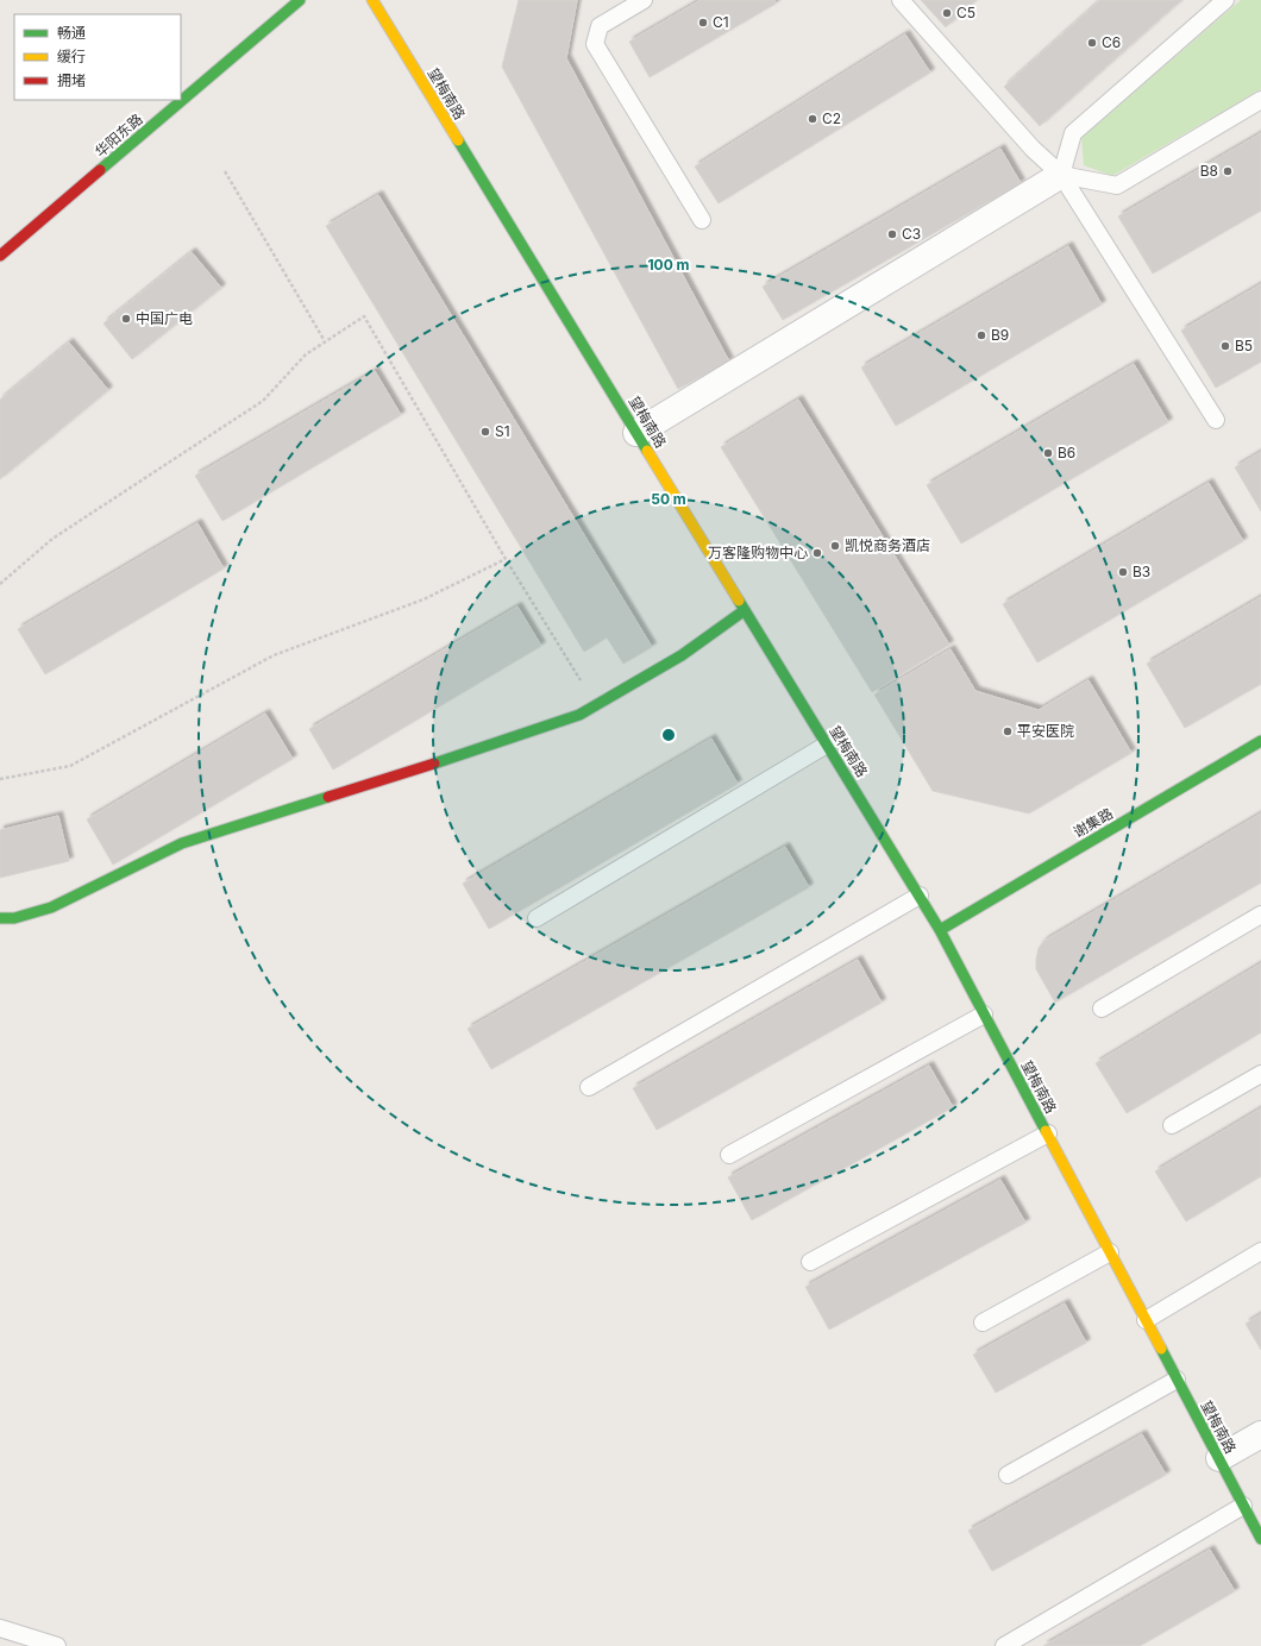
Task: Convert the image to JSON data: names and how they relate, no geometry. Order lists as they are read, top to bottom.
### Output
{
  "streets": {
    "main road": ["望梅南路", "华阳东路", "谢集路"]
  },
  "crossings": [
    ["望梅南路", "谢集路"]
  ],
  "places": [
    "C5",
    "C1",
    "C6",
    "C2",
    "B8",
    "C3",
    "中国广电",
    "B9",
    "B5",
    "S1",
    "B6",
    "凯悦商务酒店",
    "万客隆购物中心",
    "B3",
    "平安医院"
  ],
  "legend": ["畅通", "缓行", "拥堵"],
  "rings": ["100 m", "50 m"]
}
